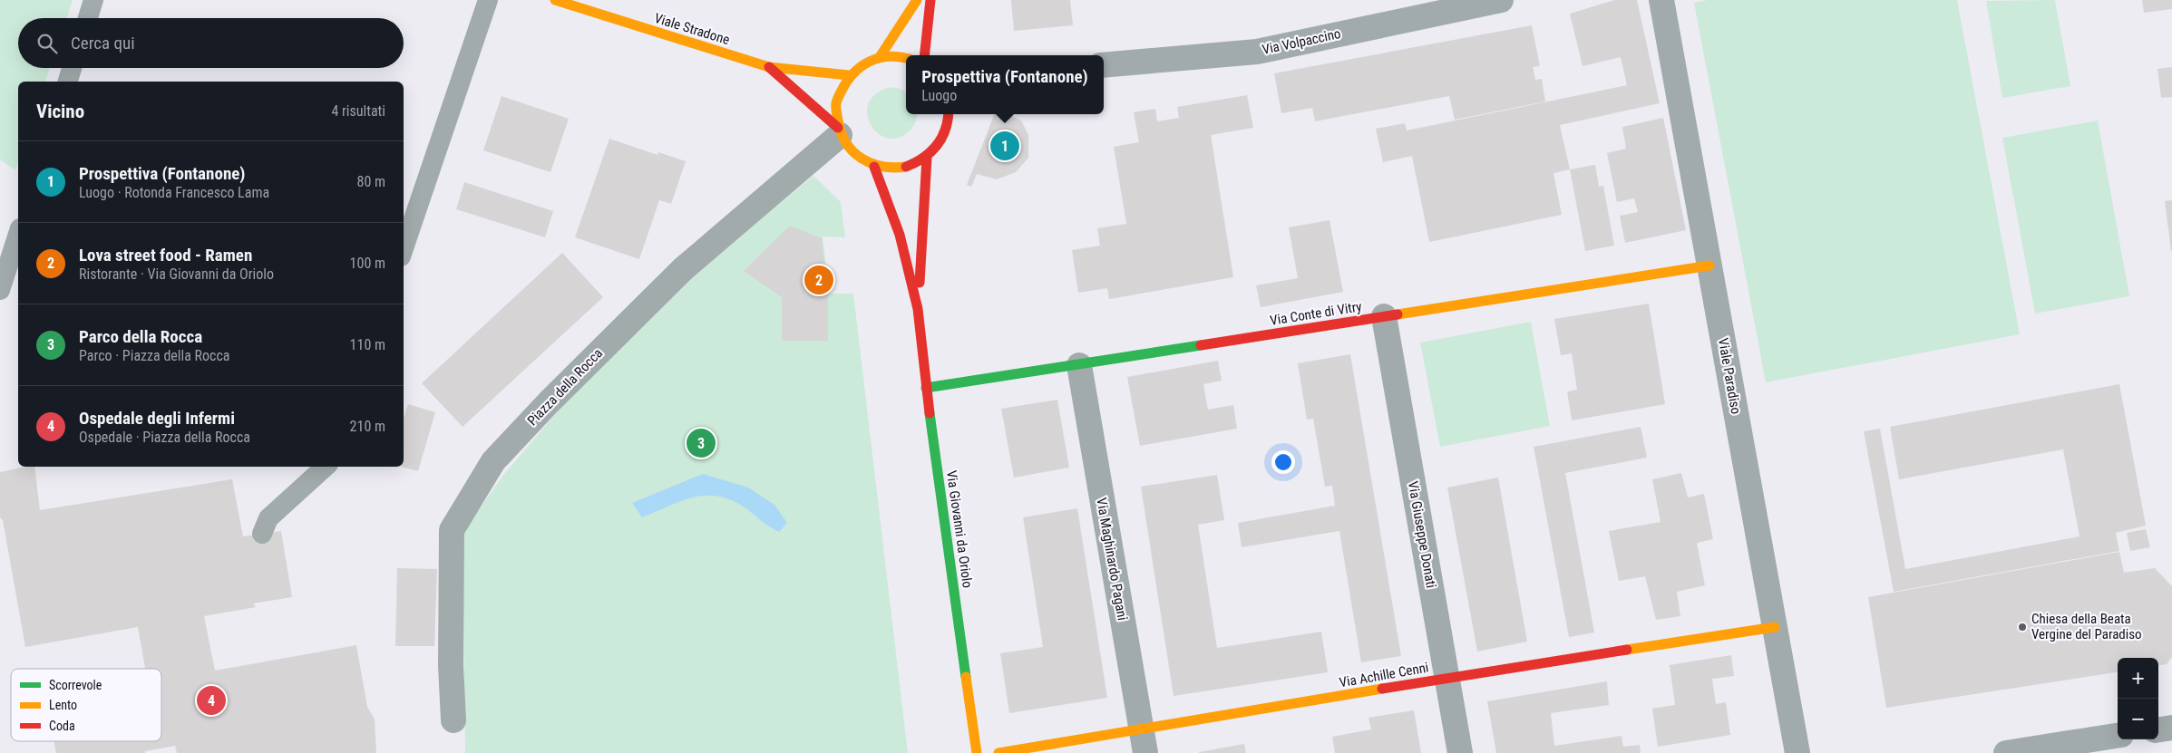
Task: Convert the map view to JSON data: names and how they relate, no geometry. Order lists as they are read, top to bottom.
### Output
{
  "streets": {
    "street": [
      "Viale Stradone",
      "Via Volpaccino",
      "Via Conte di Vitry",
      "Viale Paradiso",
      "Piazza della Rocca",
      "Via Giovanni da Oriolo",
      "Via Giuseppe Donati",
      "Via Maghinardo Pagani",
      "Via Achille Cenni"
    ]
  },
  "crossings": [
    ["Viale Stradone", "Piazza della Rocca"],
    ["Viale Stradone", "Via Giovanni da Oriolo"],
    ["Via Conte di Vitry", "Viale Paradiso"],
    ["Via Conte di Vitry", "Via Giovanni da Oriolo"],
    ["Via Conte di Vitry", "Via Giuseppe Donati"],
    ["Via Conte di Vitry", "Via Maghinardo Pagani"],
    ["Viale Paradiso", "Via Achille Cenni"],
    ["Via Giuseppe Donati", "Via Achille Cenni"],
    ["Via Maghinardo Pagani", "Via Achille Cenni"]
  ],
  "places": ["Chiesa della Beata Vergine del Paradiso"],
  "legend": ["Scorrevole", "Lento", "Coda"],
  "page": {
    "search": "Cerca qui",
    "popup": ["Prospettiva (Fontanone)", "Luogo"],
    "heading": ["Vicino", "4 risultati"],
    "pins": [
      "1",
      "2",
      "3",
      "4"
    ],
    "list": [
      {
        "mark": "1",
        "name": "Prospettiva (Fontanone)",
        "note": "Luogo · Rotonda Francesco Lama",
        "value": "80 m"
      },
      {
        "mark": "2",
        "name": "Lova street food - Ramen",
        "note": "Ristorante · Via Giovanni da Oriolo",
        "value": "100 m"
      },
      {
        "mark": "3",
        "name": "Parco della Rocca",
        "note": "Parco · Piazza della Rocca",
        "value": "110 m"
      },
      {
        "mark": "4",
        "name": "Ospedale degli Infermi",
        "note": "Ospedale · Piazza della Rocca",
        "value": "210 m"
      }
    ],
    "map_buttons": ["+", "−"]
  }
}
